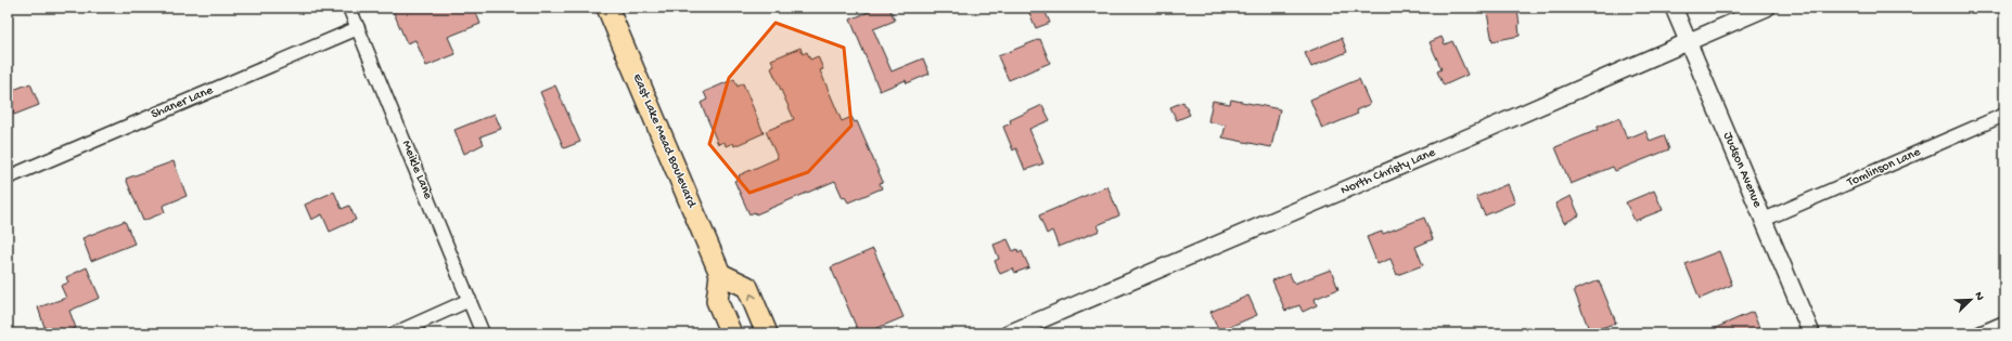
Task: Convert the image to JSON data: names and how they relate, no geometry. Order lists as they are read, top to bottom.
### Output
{
  "streets": {
    "main road": ["East Lake Mead Boulevard"],
    "street": [
      "Shaner Lane",
      "Tomlinson Lane",
      "Meikle Lane",
      "Judson Avenue",
      "North Christy Lane"
    ]
  },
  "crossings": [
    ["Shaner Lane", "Meikle Lane"],
    ["Tomlinson Lane", "Judson Avenue"],
    ["Judson Avenue", "North Christy Lane"]
  ],
  "north": "top right"
}
